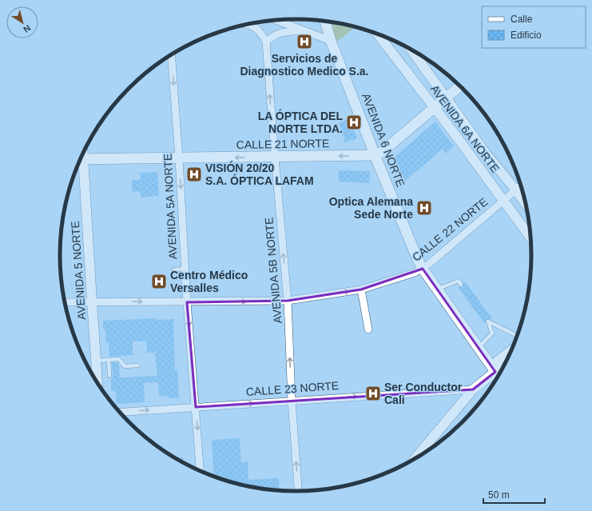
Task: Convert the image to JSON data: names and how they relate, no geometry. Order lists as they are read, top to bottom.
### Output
{
  "streets": {
    "main road": ["AVENIDA 6 NORTE", "CALLE 21 NORTE"],
    "street": [
      "AVENIDA 6A NORTE",
      "AVENIDA 5A NORTE",
      "CALLE 22 NORTE",
      "AVENIDA 5 NORTE",
      "AVENIDA 5B NORTE",
      "CALLE 23 NORTE"
    ]
  },
  "crossings": [
    ["AVENIDA 6A NORTE", "CALLE 22 NORTE"],
    ["AVENIDA 6 NORTE", "CALLE 21 NORTE"],
    ["AVENIDA 6 NORTE", "CALLE 22 NORTE"],
    ["CALLE 21 NORTE", "AVENIDA 5A NORTE"],
    ["CALLE 21 NORTE", "AVENIDA 5B NORTE"],
    ["AVENIDA 5A NORTE", "CALLE 22 NORTE"],
    ["AVENIDA 5A NORTE", "CALLE 23 NORTE"],
    ["CALLE 22 NORTE", "AVENIDA 5 NORTE"],
    ["CALLE 22 NORTE", "AVENIDA 5B NORTE"],
    ["AVENIDA 5B NORTE", "CALLE 23 NORTE"]
  ],
  "one_way": [
    "CALLE 21 NORTE",
    "AVENIDA 5A NORTE",
    "CALLE 22 NORTE",
    "AVENIDA 5B NORTE",
    "CALLE 23 NORTE"
  ],
  "places": {
    "hospital": [
      "Servicios de Diagnostico Medico S.a.",
      "LA ÓPTICA DEL NORTE LTDA.",
      "VISIÓN 20/20 S.A. ÓPTICA LAFAM",
      "Optica Alemana Sede Norte",
      "Centro Médico Versalles",
      "Ser Conductor Cali"
    ]
  },
  "legend": ["Calle", "Edificio"],
  "scale_bar": "50 m",
  "north": "bottom right"
}
